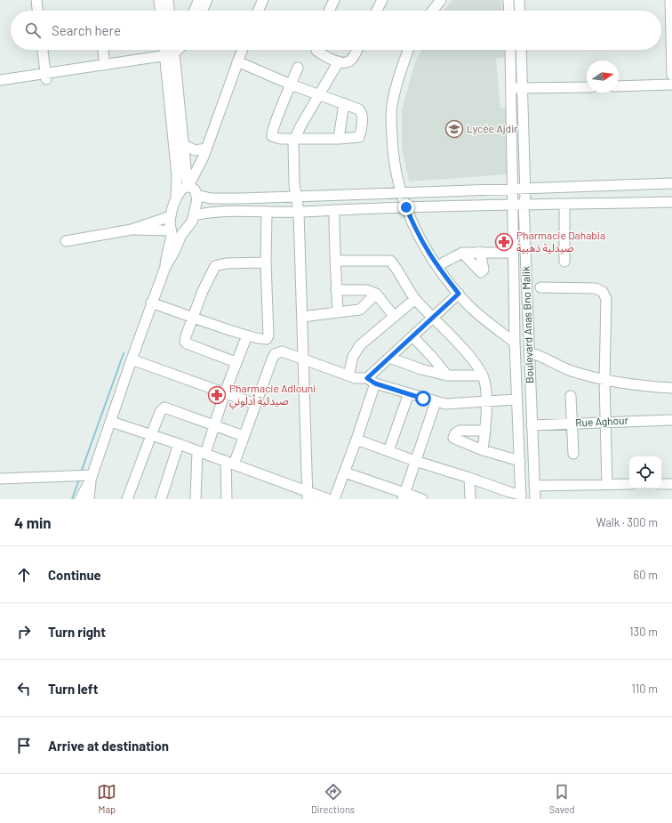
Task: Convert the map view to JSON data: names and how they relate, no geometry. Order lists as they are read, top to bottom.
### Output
{
  "streets": {
    "street": ["Boulevard Anas Bno Malik", "Rue Aghour"]
  },
  "crossings": [
    ["Boulevard Anas Bno Malik", "Rue Aghour"]
  ],
  "places": {
    "school or university": ["Lycée Ajdir"],
    "pharmacy": ["Pharmacie Dahabia صيدلية ذهبية", "Pharmacie Adlouni صيدلية أدلوني"]
  },
  "north": "right",
  "page": {
    "search": "Search here",
    "heading": ["4 min", "Walk · 300 m"],
    "list": [
      ["Continue", "60 m"],
      ["Turn right", "130 m"],
      ["Turn left", "110 m"],
      "Arrive at destination"
    ],
    "nav": ["Map", "Directions", "Saved"]
  }
}
